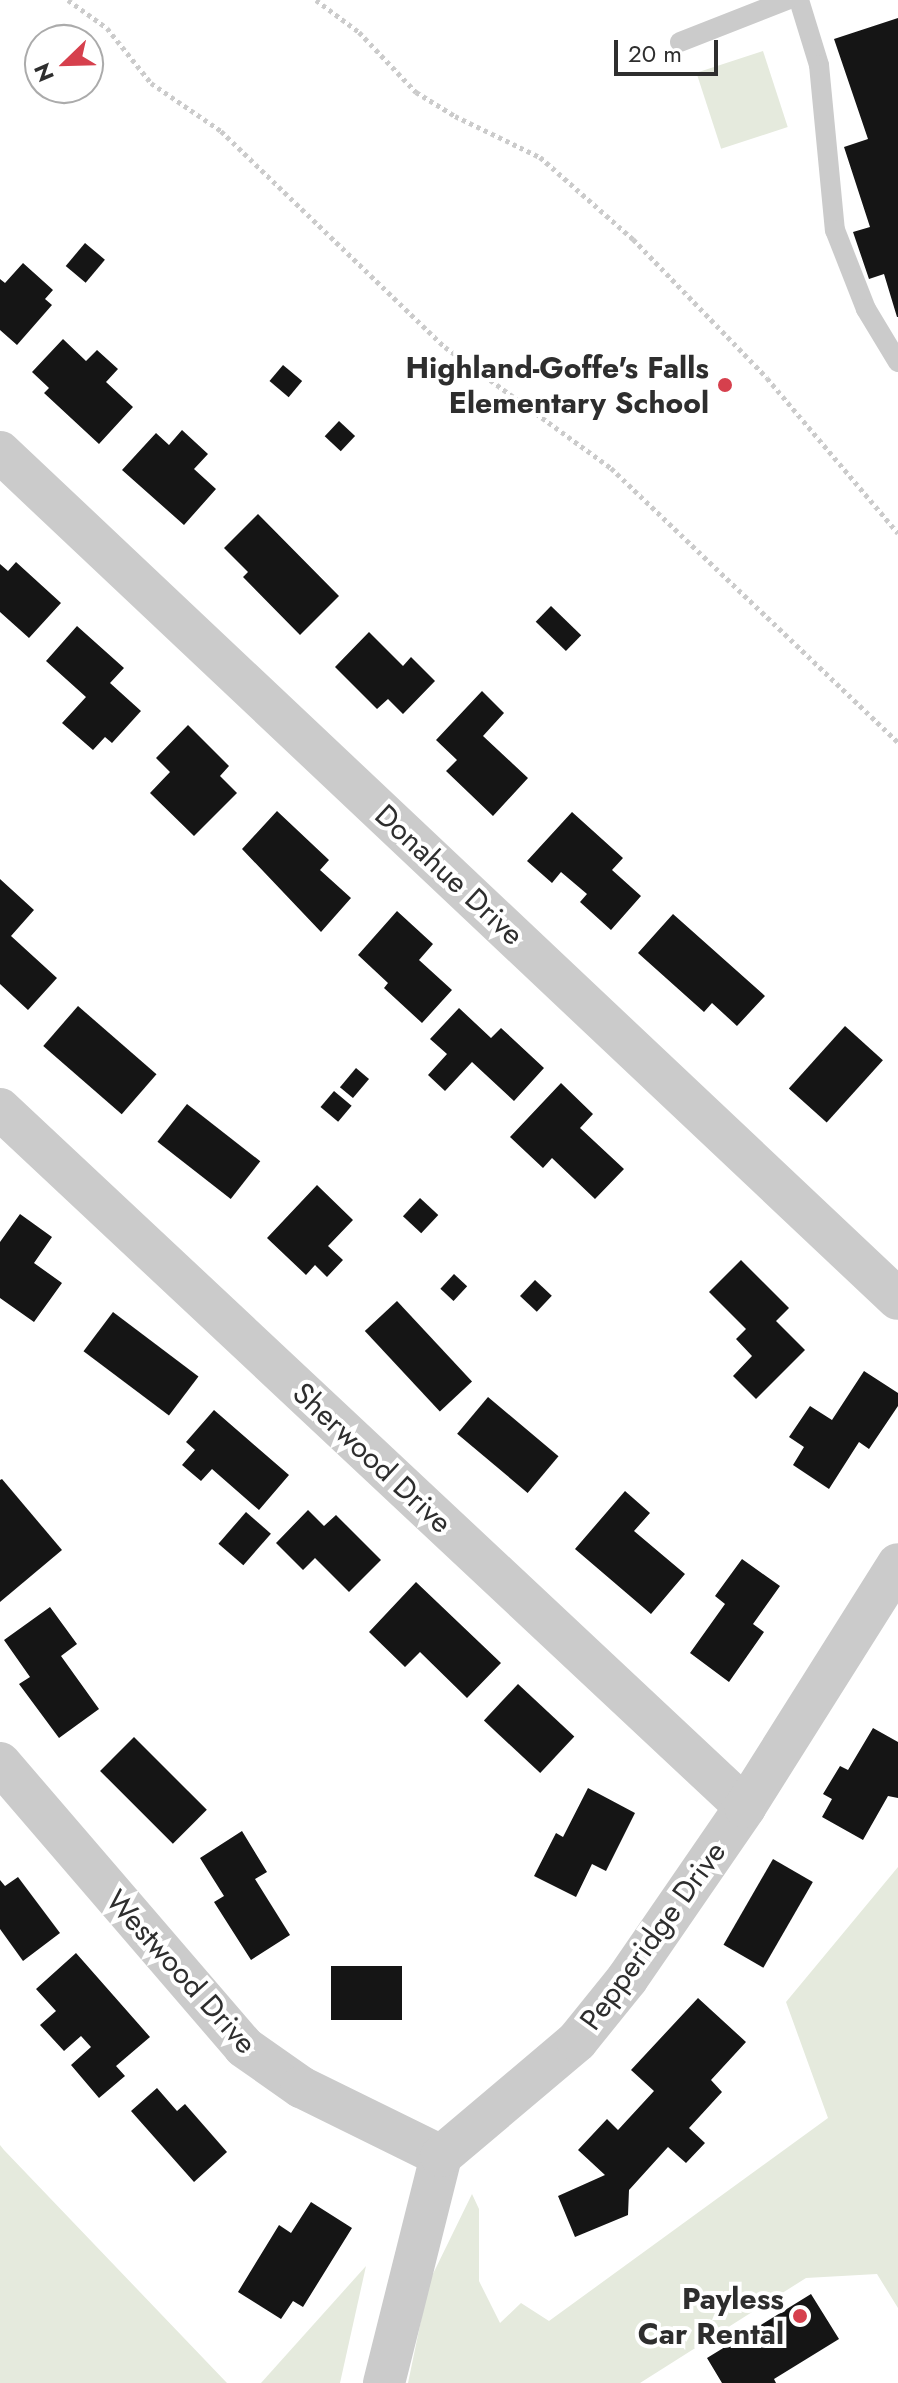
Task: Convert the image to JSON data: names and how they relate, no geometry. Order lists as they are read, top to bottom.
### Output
{
  "streets": {
    "street": [
      "Donahue Drive",
      "Sherwood Drive",
      "Pepperidge Drive",
      "Westwood Drive"
    ]
  },
  "crossings": [
    ["Sherwood Drive", "Pepperidge Drive"],
    ["Pepperidge Drive", "Westwood Drive"]
  ],
  "places": ["Highland-Goffe's Falls Elementary School", "Payless Car Rental"],
  "scale_bar": "20 m",
  "north": "bottom left"
}
